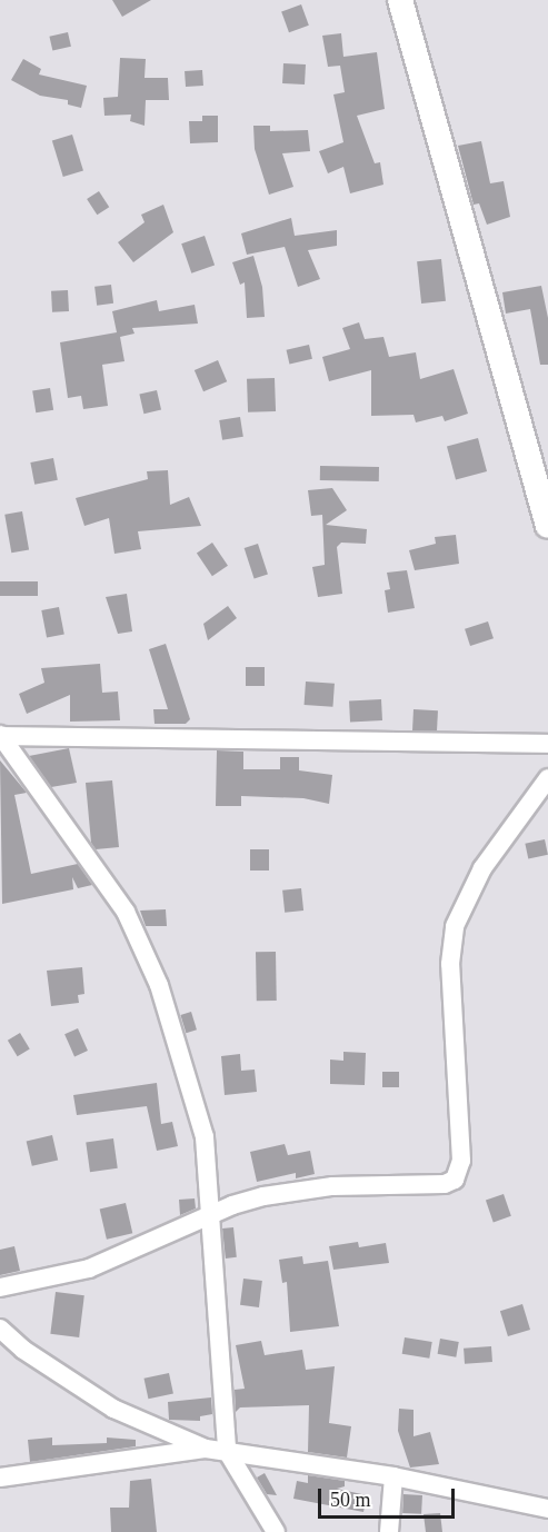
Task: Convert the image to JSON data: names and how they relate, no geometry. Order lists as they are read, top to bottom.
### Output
{
  "scale_bar": "50 m"
}
